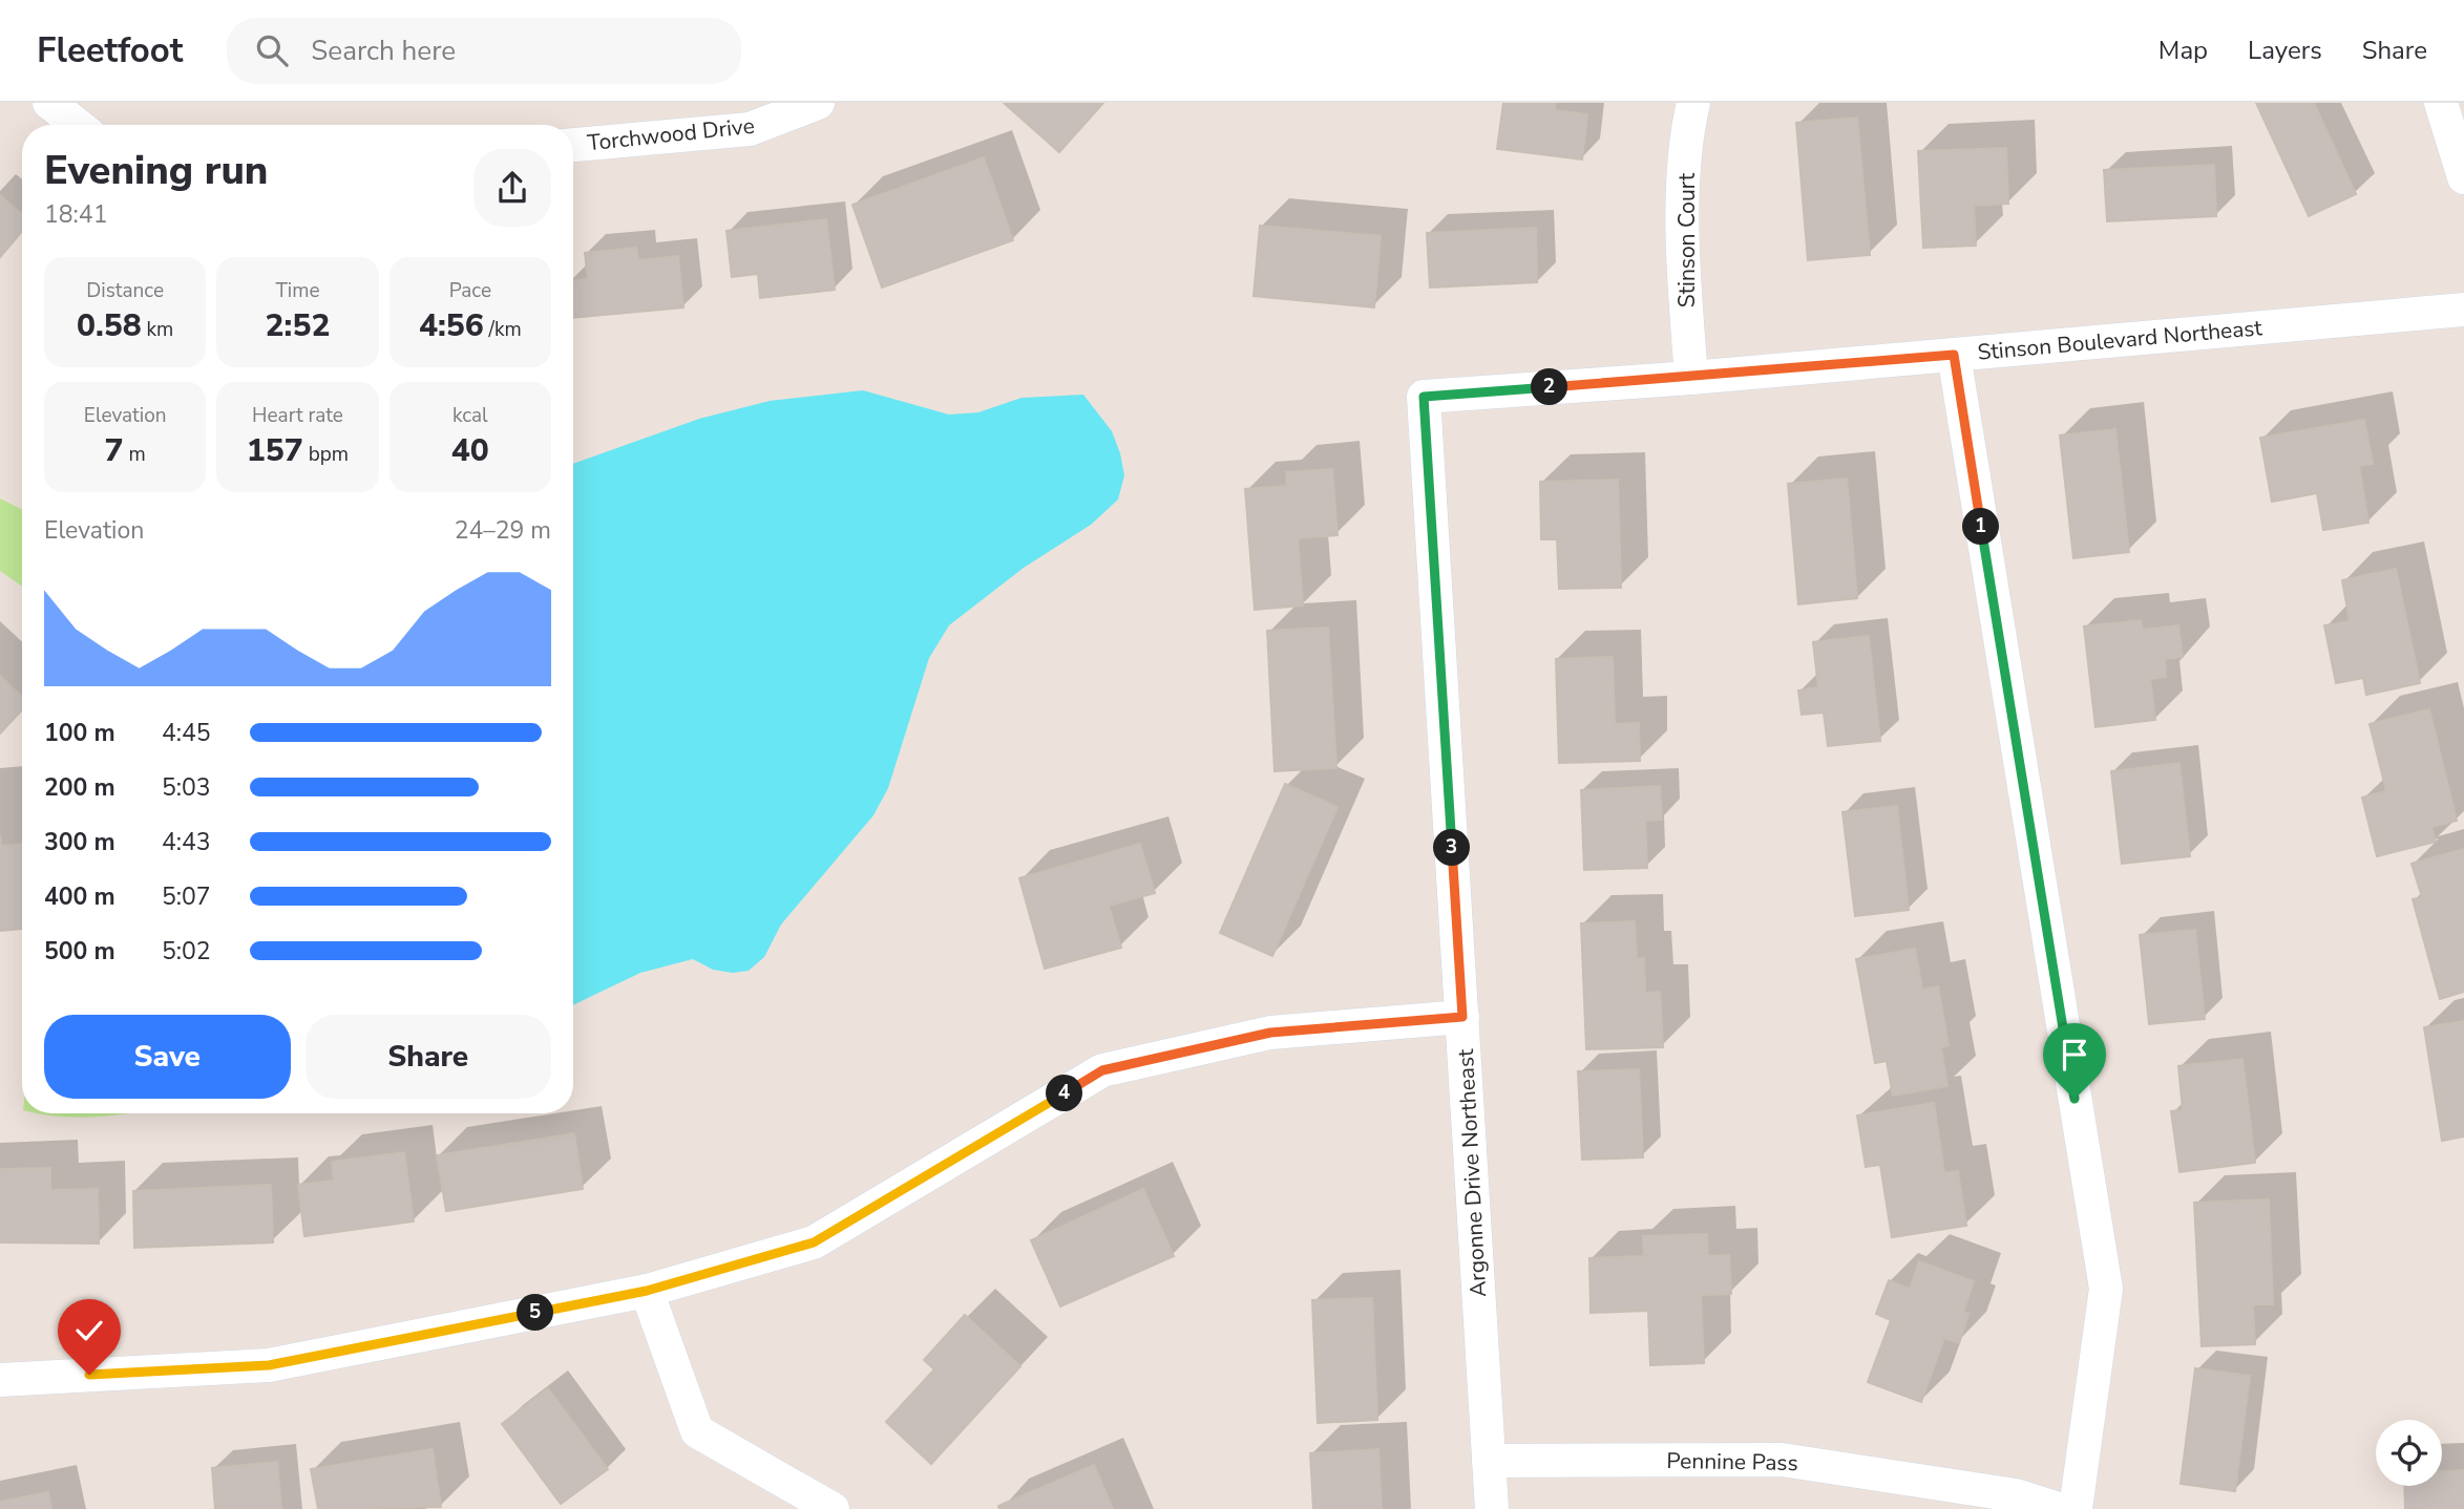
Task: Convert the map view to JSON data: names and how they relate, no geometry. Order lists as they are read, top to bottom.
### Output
{
  "streets": {
    "street": [
      "Torchwood Drive",
      "Stinson Court",
      "Stinson Boulevard Northeast",
      "Argonne Drive Northeast",
      "Pennine Pass"
    ]
  },
  "crossings": [
    ["Stinson Court", "Stinson Boulevard Northeast"],
    ["Stinson Boulevard Northeast", "Argonne Drive Northeast"],
    ["Argonne Drive Northeast", "Pennine Pass"]
  ],
  "page": {
    "header": "Fleetfoot",
    "search": "Search here",
    "nav": ["Map", "Layers", "Share"],
    "heading": ["Evening run", "18:41"],
    "stats": [
      ["Distance", "0.58 km"],
      ["Time", "2:52"],
      ["Pace", "4:56 /km"],
      ["Elevation", "7 m"],
      ["Heart rate", "157 bpm"],
      ["kcal", "40"]
    ],
    "pins": [
      "2",
      "1",
      "3",
      "4",
      "5"
    ],
    "chart": ["Elevation", "24–29 m"],
    "list": [
      {
        "name": "100 m",
        "note": "4:45"
      },
      {
        "name": "200 m",
        "note": "5:03"
      },
      {
        "name": "300 m",
        "note": "4:43"
      },
      {
        "name": "400 m",
        "note": "5:07"
      },
      {
        "name": "500 m",
        "note": "5:02"
      }
    ],
    "buttons": ["Save", "Share"]
  }
}
